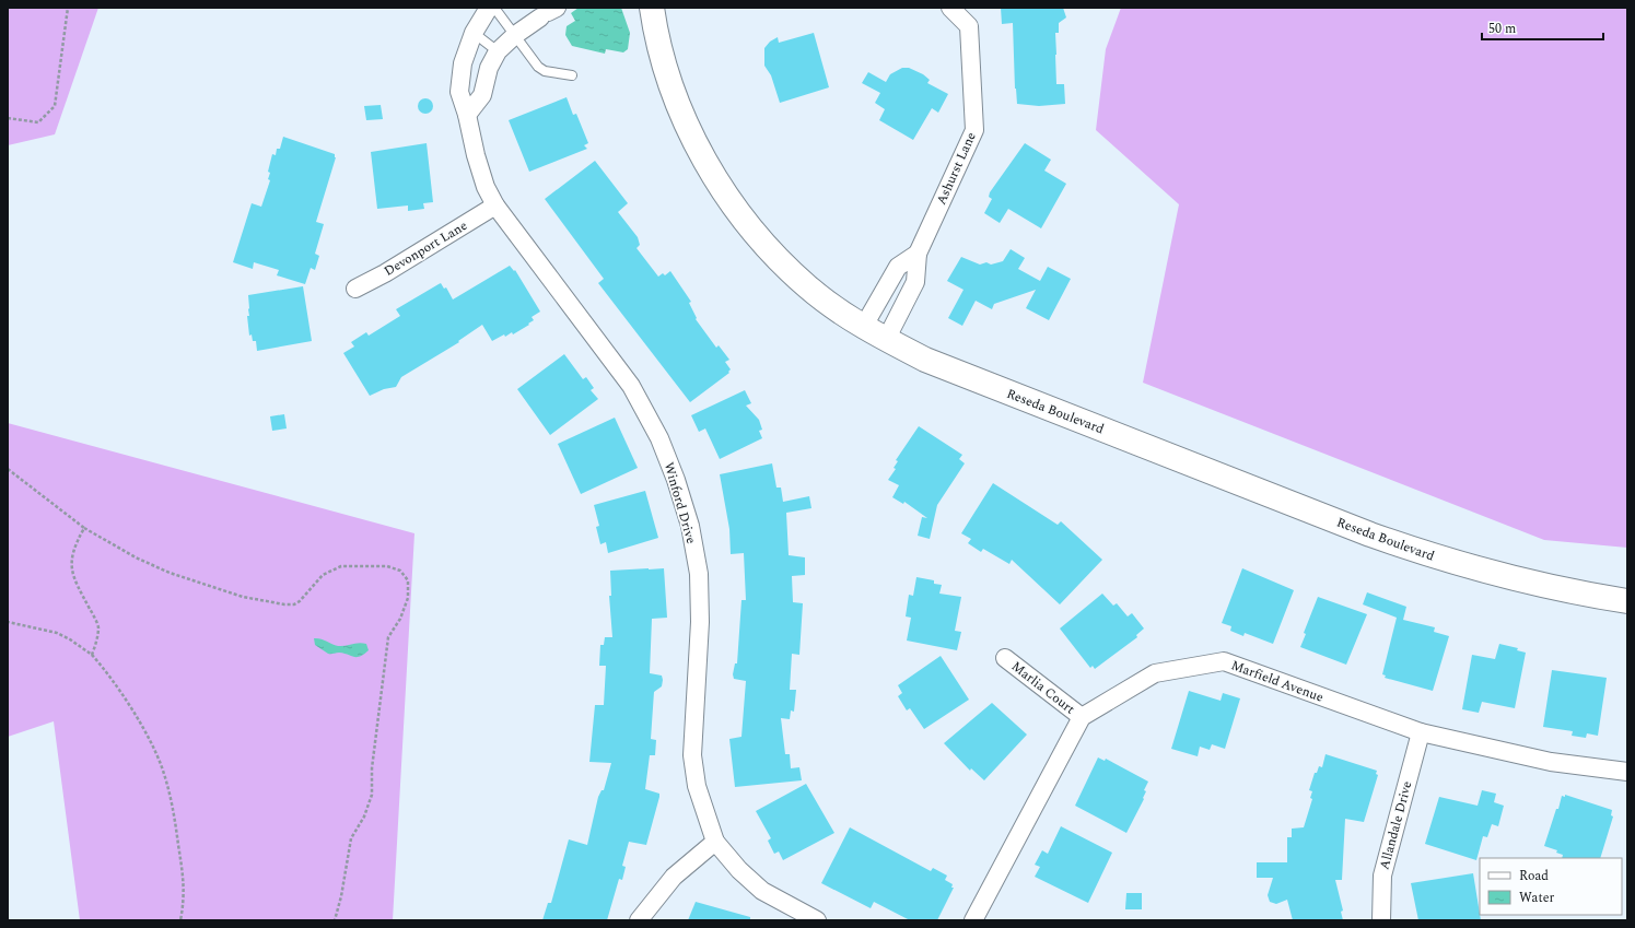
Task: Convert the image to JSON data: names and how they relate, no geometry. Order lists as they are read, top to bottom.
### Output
{
  "streets": {
    "main road": ["Reseda Boulevard"],
    "street": [
      "Ashurst Lane",
      "Devonport Lane",
      "Winford Drive",
      "Marfield Avenue",
      "Marlia Court",
      "Allandale Drive"
    ]
  },
  "crossings": [
    ["Ashurst Lane", "Reseda Boulevard"],
    ["Devonport Lane", "Winford Drive"],
    ["Marfield Avenue", "Marlia Court"],
    ["Marfield Avenue", "Allandale Drive"]
  ],
  "legend": ["Road", "Water"],
  "scale_bar": "50 m"
}
